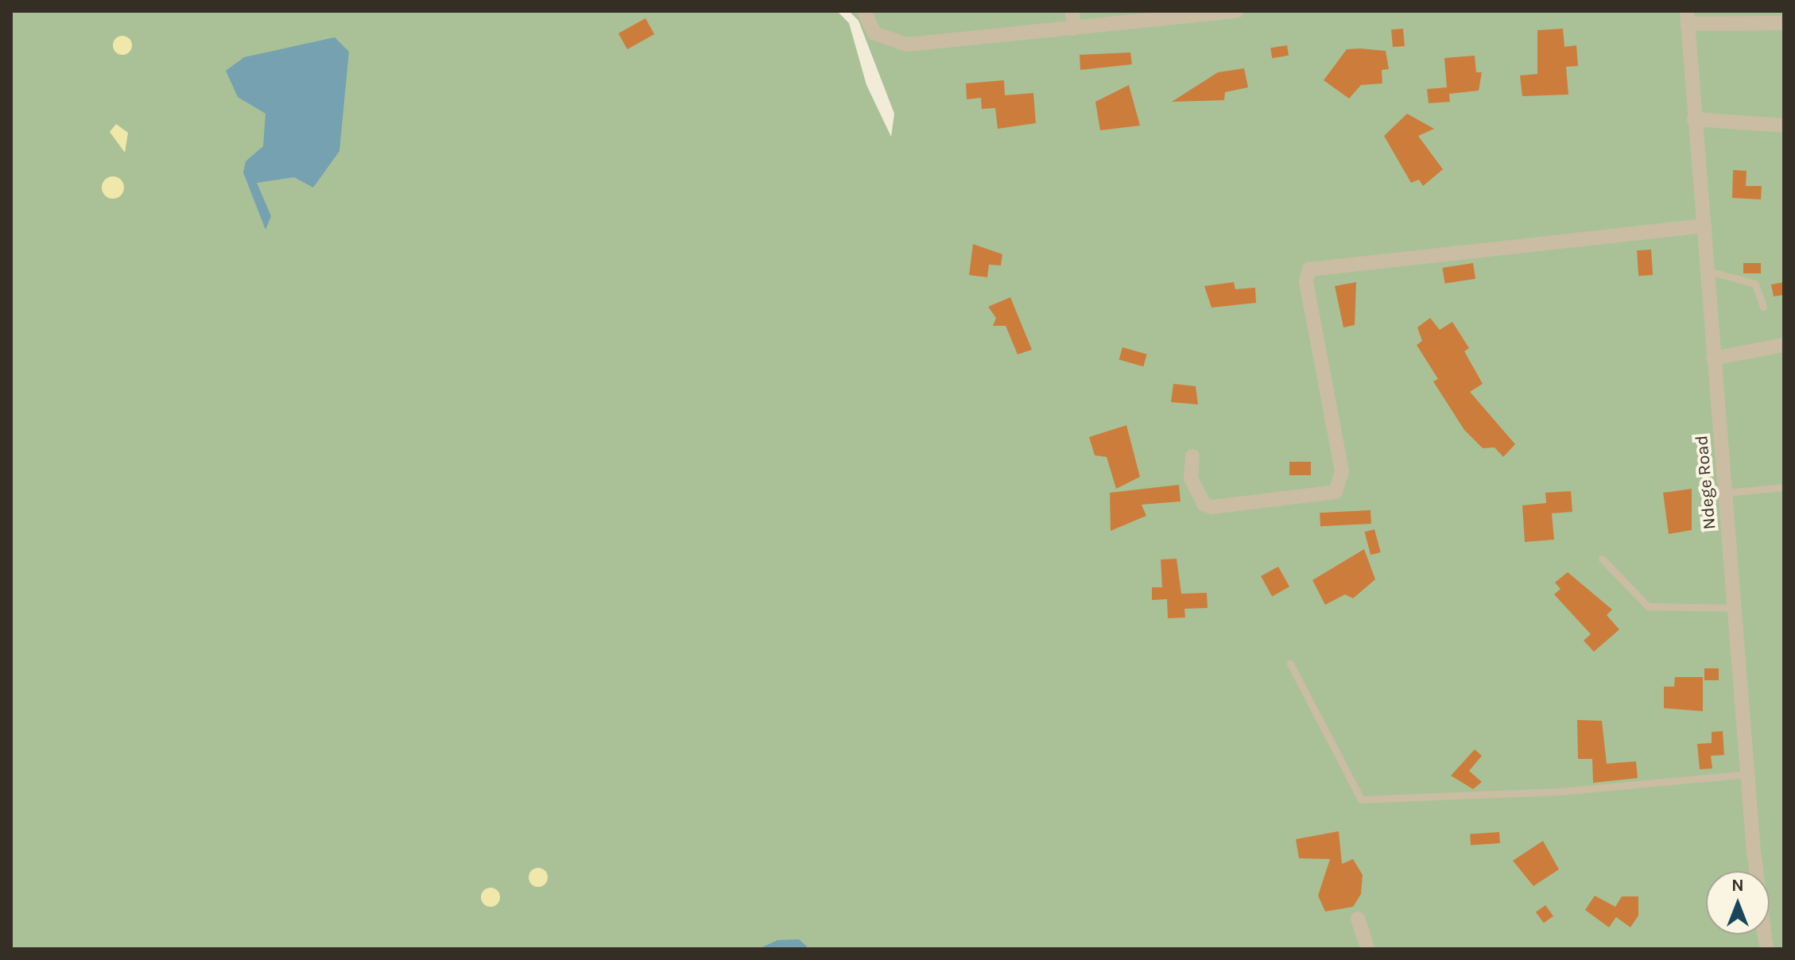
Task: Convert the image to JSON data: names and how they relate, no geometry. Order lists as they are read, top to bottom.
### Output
{
  "streets": {
    "street": ["Ndege Road"]
  },
  "north": "top"
}
